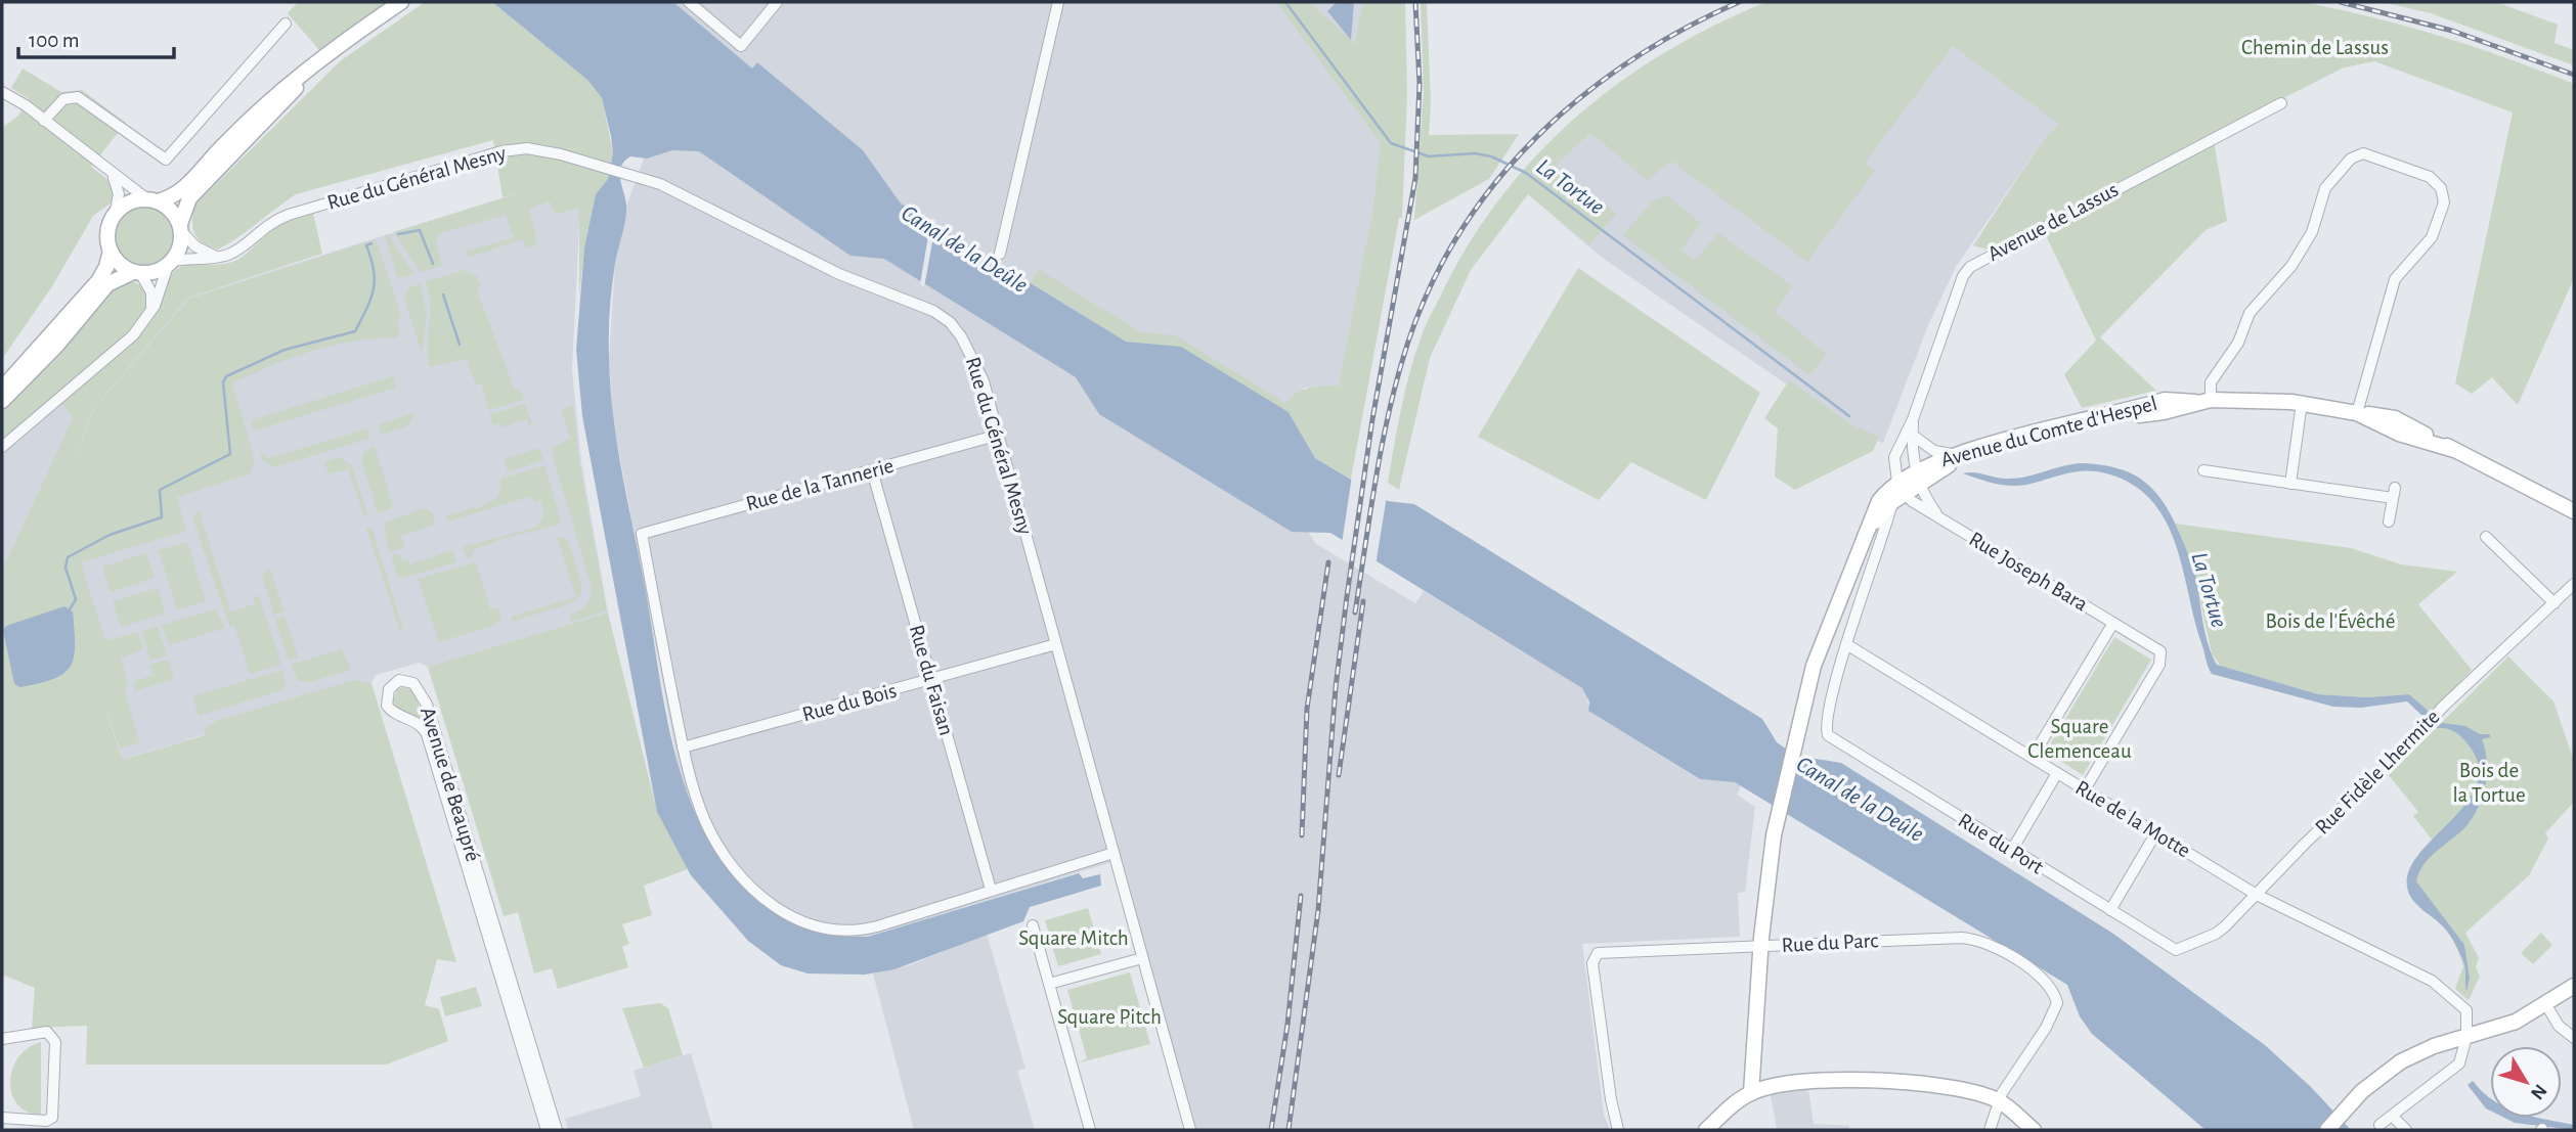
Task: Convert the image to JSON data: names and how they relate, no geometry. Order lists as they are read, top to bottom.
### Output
{
  "streets": {
    "street": [
      "Rue du Général Mesny",
      "Avenue de Lassus",
      "Avenue du Comte d'Hespel",
      "Rue de la Tannerie",
      "Rue Joseph Bara",
      "Rue du Faisan",
      "Rue du Bois",
      "Rue Fidèle Lhermite",
      "Avenue de Beaupré",
      "Rue de la Motte",
      "Rue du Port",
      "Rue du Parc"
    ]
  },
  "crossings": [
    ["Rue du Général Mesny", "Rue de la Tannerie"],
    ["Rue du Général Mesny", "Rue du Bois"],
    ["Avenue de Lassus", "Avenue du Comte d'Hespel"],
    ["Avenue de Lassus", "Rue Joseph Bara"],
    ["Avenue de Lassus", "Rue de la Motte"],
    ["Avenue de Lassus", "Rue du Port"],
    ["Avenue du Comte d'Hespel", "Rue Joseph Bara"],
    ["Avenue du Comte d'Hespel", "Rue du Parc"],
    ["Rue de la Tannerie", "Rue du Faisan"],
    ["Rue de la Tannerie", "Rue du Bois"],
    ["Rue Joseph Bara", "Rue de la Motte"],
    ["Rue du Faisan", "Rue du Bois"],
    ["Rue Fidèle Lhermite", "Rue de la Motte"],
    ["Rue Fidèle Lhermite", "Rue du Port"]
  ],
  "water": ["La Tortue", "Canal de la Deûle"],
  "parks": [
    "Chemin de Lassus",
    "Bois de l'Évêché",
    "Square Clemenceau",
    "Bois de la Tortue",
    "Square Mitch",
    "Square Pitch"
  ],
  "scale_bar": "100 m",
  "north": "bottom right"
}
